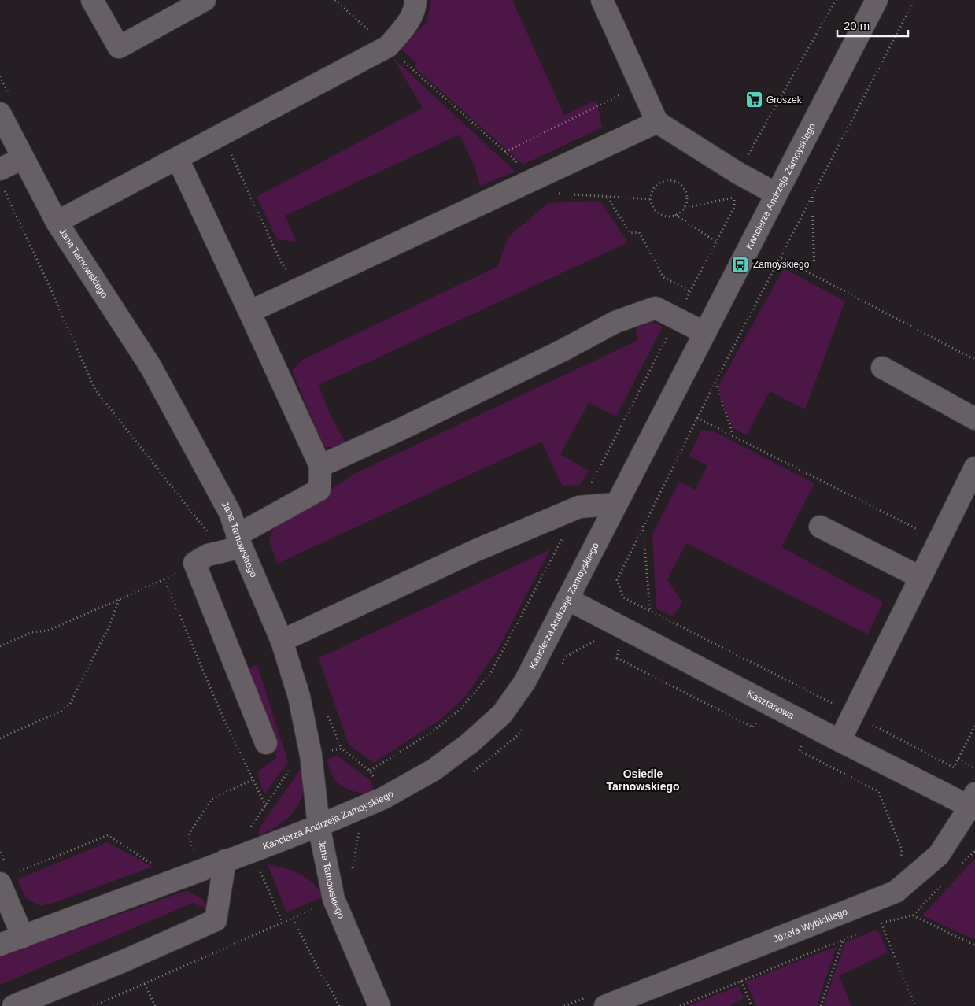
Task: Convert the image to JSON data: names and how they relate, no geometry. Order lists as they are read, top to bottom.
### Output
{
  "streets": {
    "street": [
      "Kanclerza Andrzeja Zamoyskiego",
      "Jana Tarnowskiego",
      "Kasztanowa",
      "Józefa Wybickiego"
    ]
  },
  "crossings": [
    ["Kanclerza Andrzeja Zamoyskiego", "Jana Tarnowskiego"],
    ["Kanclerza Andrzeja Zamoyskiego", "Kasztanowa"],
    ["Kasztanowa", "Józefa Wybickiego"]
  ],
  "districts": ["Osiedle Tarnowskiego"],
  "places": {
    "supermarket": ["Groszek"],
    "bus stop": ["Zamoyskiego"]
  },
  "scale_bar": "20 m"
}
